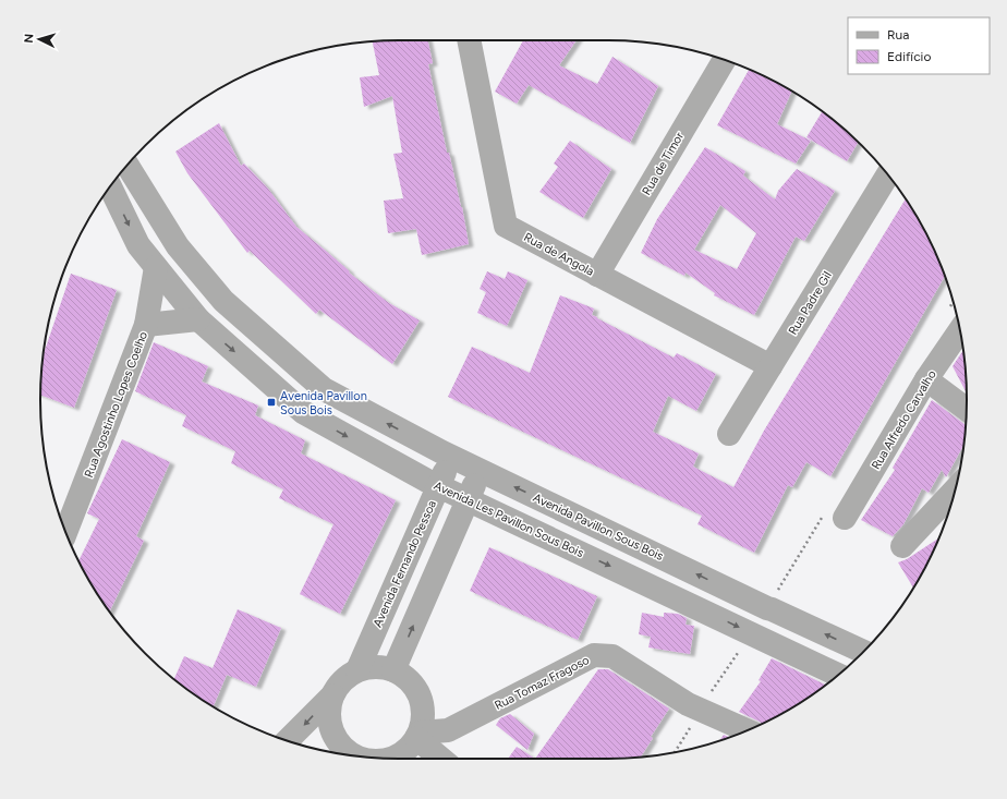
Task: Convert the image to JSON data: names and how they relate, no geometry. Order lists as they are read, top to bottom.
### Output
{
  "streets": {
    "street": [
      "Rua de Timor",
      "Rua de Angola",
      "Rua Padre Gil",
      "Rua Agostinho Lopes Coelho",
      "Rua Alfredo Carvalho",
      "Avenida Les Pavillon Sous Bois",
      "Avenida Pavillon Sous Bois",
      "Avenida Fernando Pessoa",
      "Rua Tomaz Fragoso"
    ]
  },
  "crossings": [
    ["Rua de Timor", "Rua de Angola"],
    ["Rua de Angola", "Rua Padre Gil"],
    ["Avenida Les Pavillon Sous Bois", "Avenida Fernando Pessoa"],
    ["Avenida Pavillon Sous Bois", "Avenida Fernando Pessoa"]
  ],
  "one_way": ["Avenida Les Pavillon Sous Bois", "Avenida Pavillon Sous Bois"],
  "places": {
    "transit": ["Avenida Pavillon Sous Bois"]
  },
  "legend": ["Rua", "Edifício"],
  "north": "left"
}
